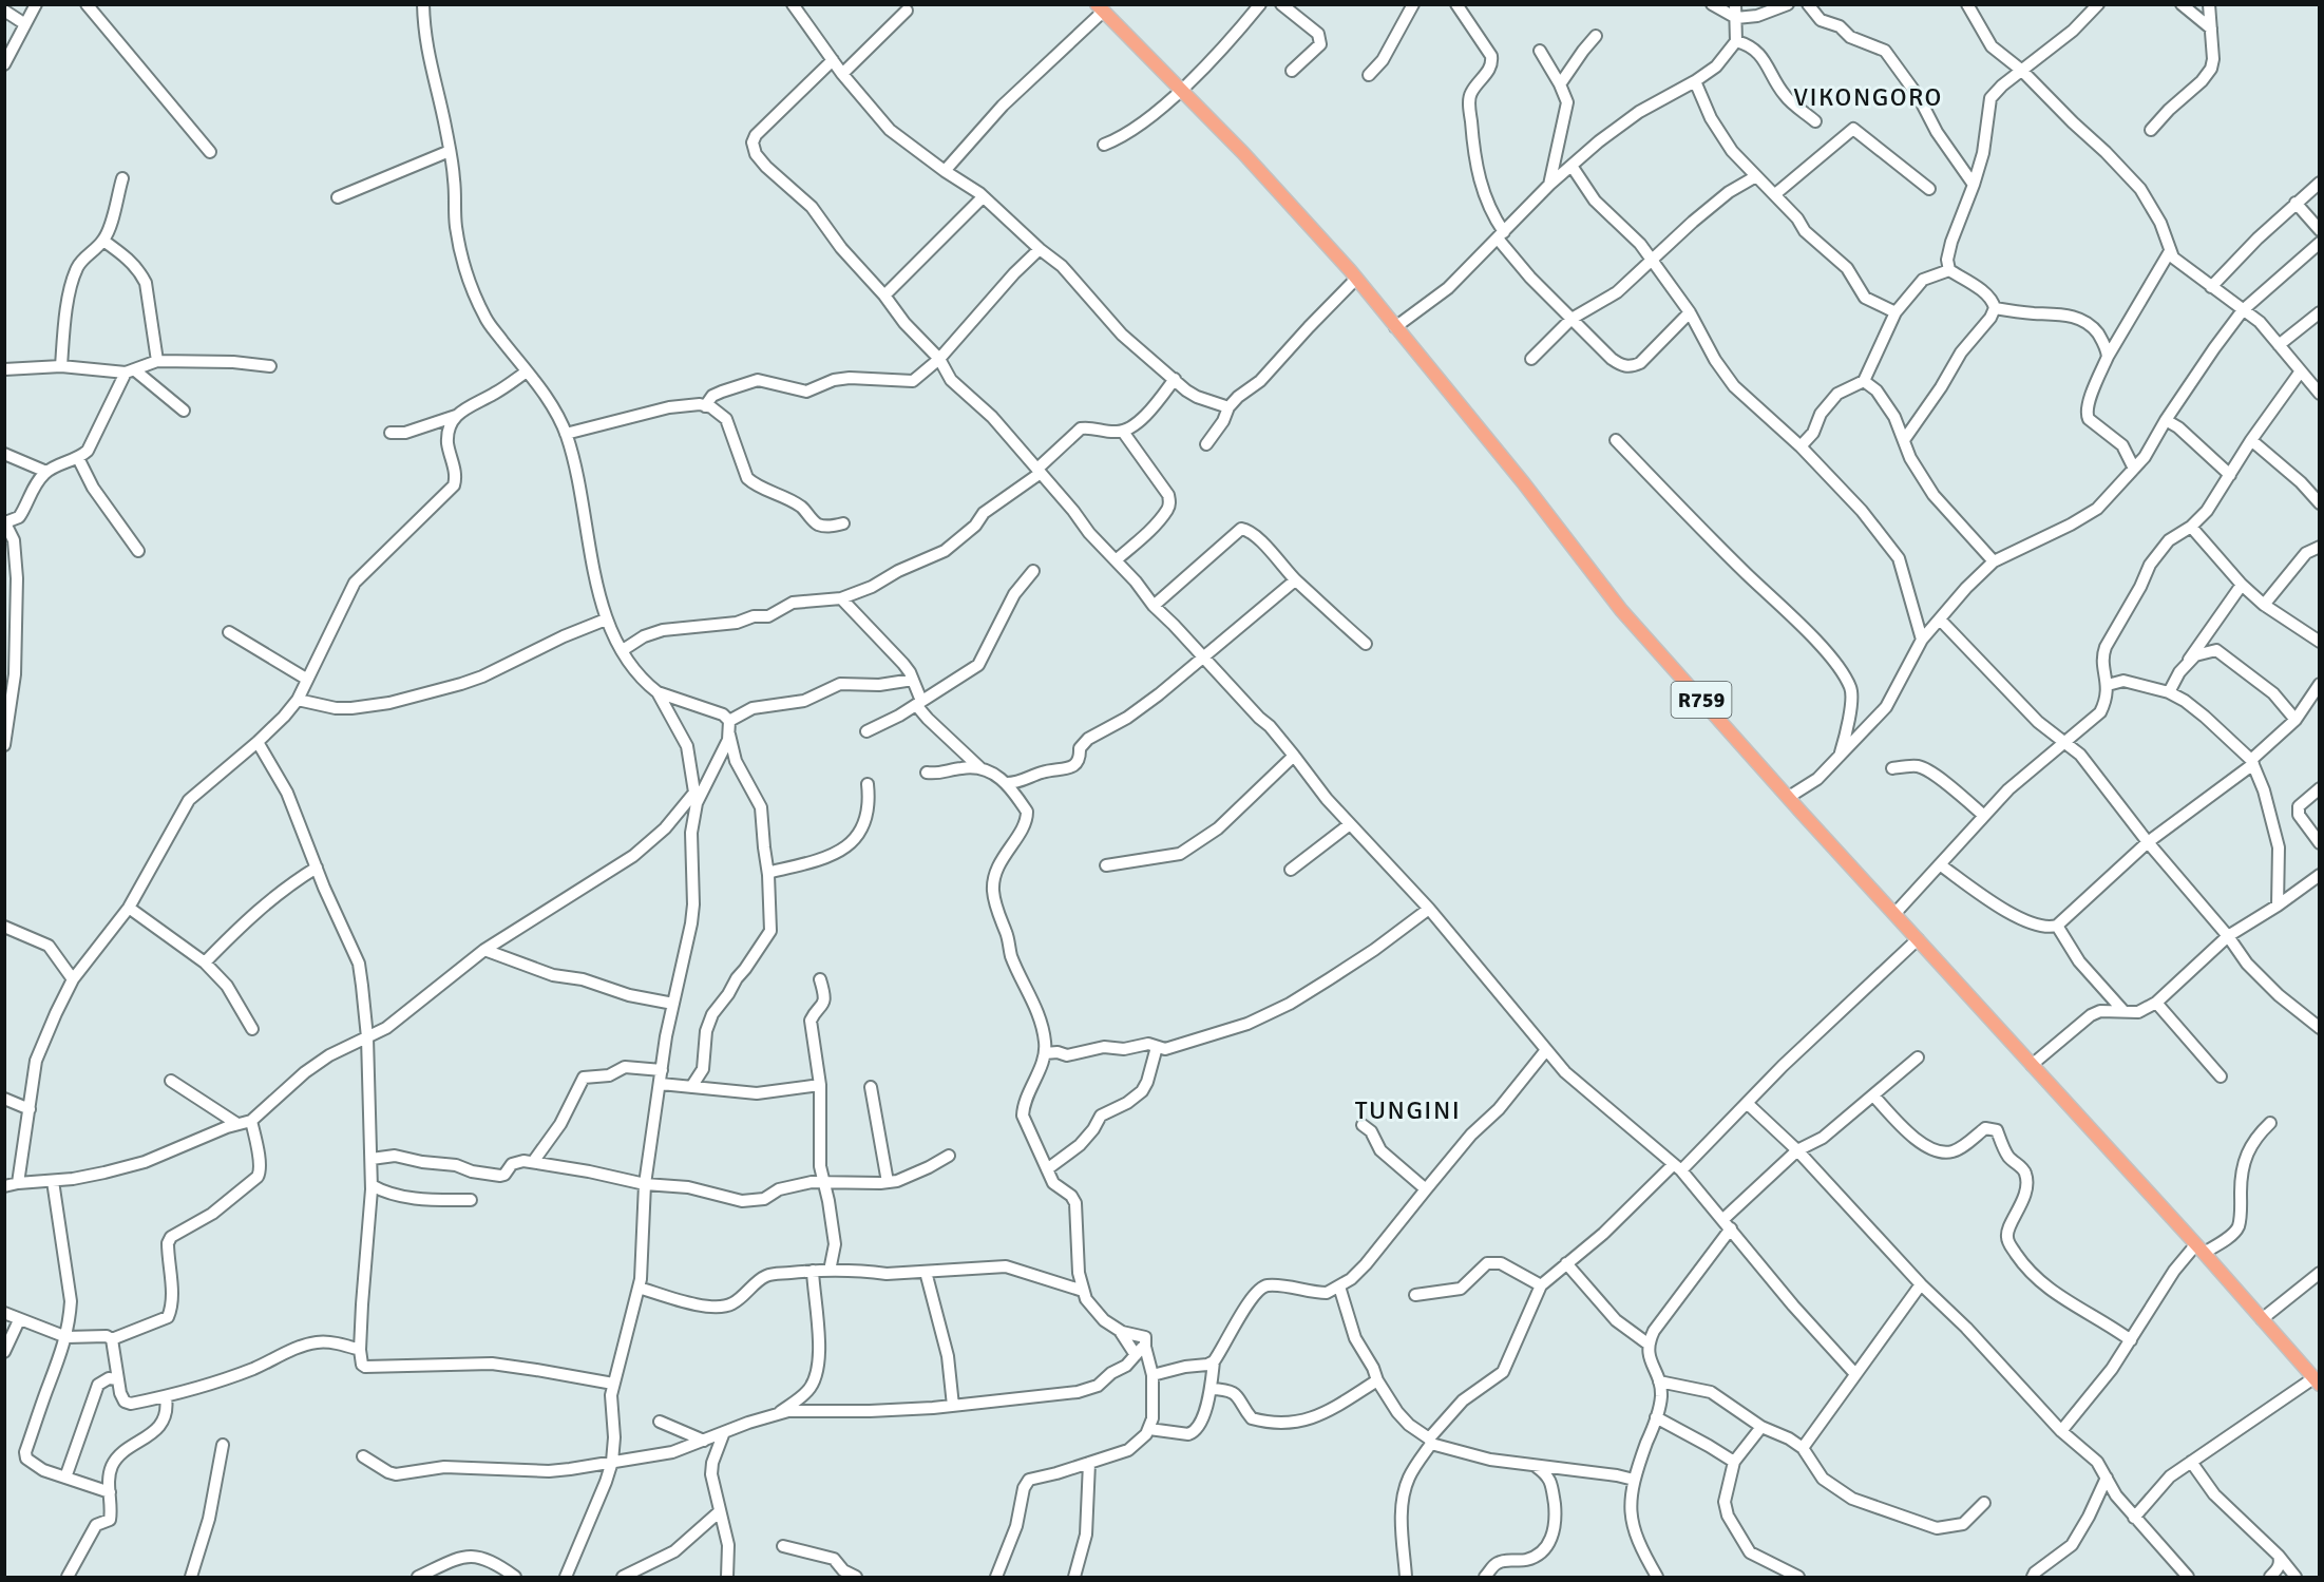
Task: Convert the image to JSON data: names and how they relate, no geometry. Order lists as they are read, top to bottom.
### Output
{
  "streets": {
    "main road": ["R759"]
  },
  "districts": ["VIKONGORO", "TUNGINI"]
}
